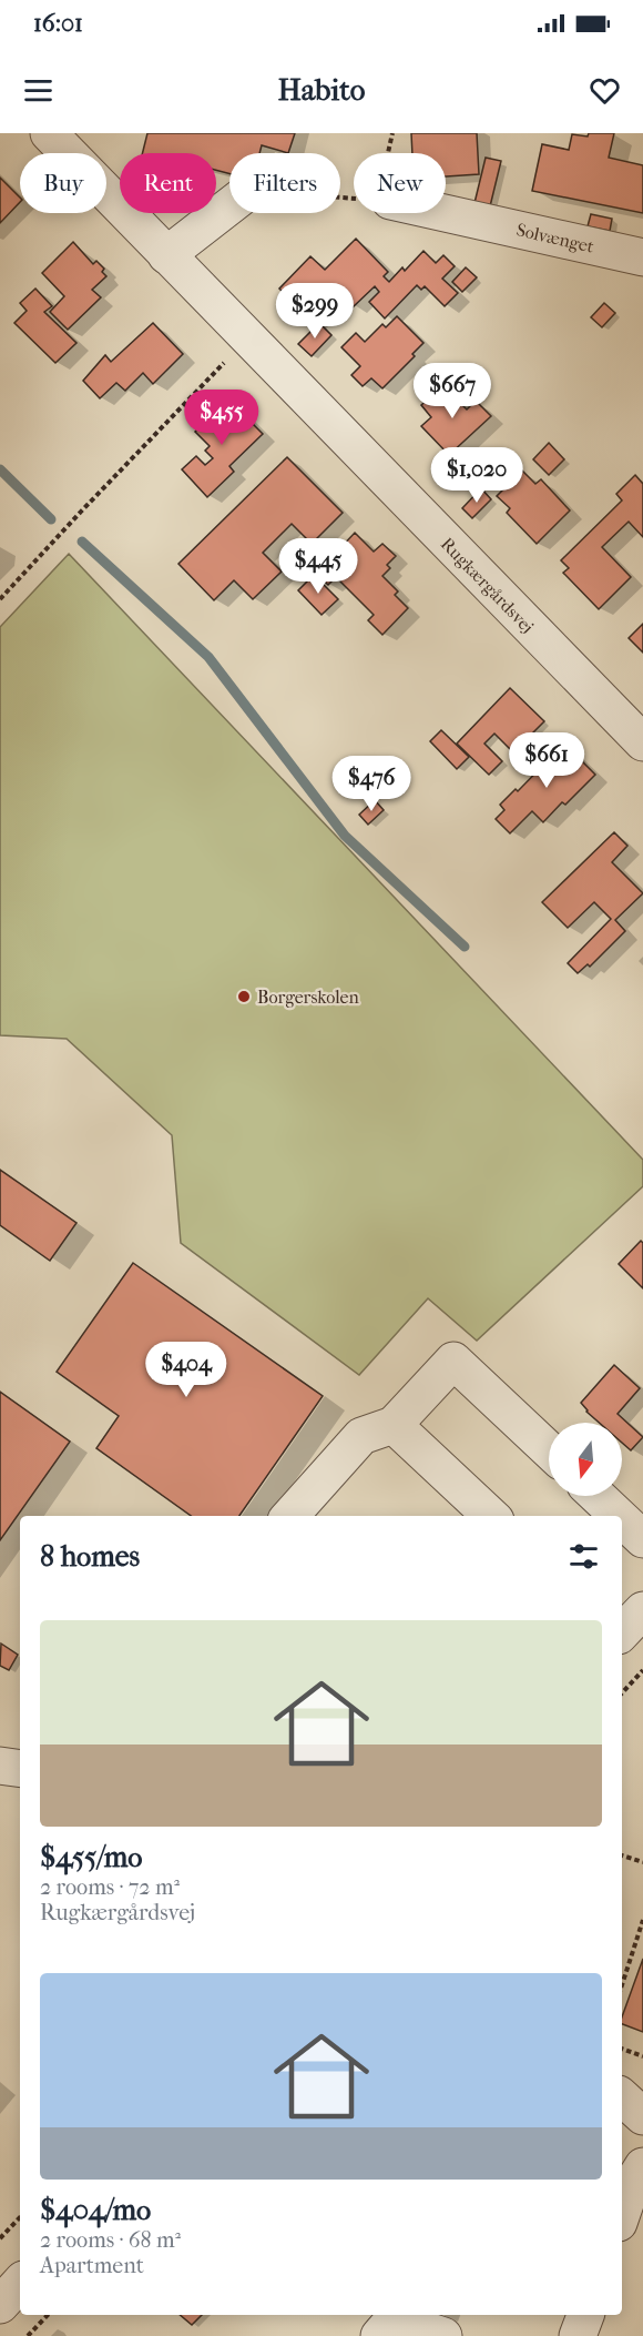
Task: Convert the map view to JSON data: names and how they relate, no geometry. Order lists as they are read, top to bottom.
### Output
{
  "streets": {
    "street": ["Solvænget", "Rugkærgårdsvej"]
  },
  "places": ["Borgerskolen"],
  "north": "bottom",
  "page": {
    "status": "16:01",
    "header": "Habito",
    "chip": [
      "Buy",
      "Rent",
      "Filters",
      "New"
    ],
    "price": [
      "$299",
      "$667",
      "$455",
      "$1,020",
      "$445",
      "$661",
      "$476",
      "$404"
    ],
    "heading": "8 homes",
    "list": [
      {
        "name": "$455/mo",
        "note": "2 rooms · 72 m² · Rugkærgårdsvej"
      },
      {
        "name": "$404/mo",
        "note": "2 rooms · 68 m² · Apartment"
      }
    ]
  }
}
